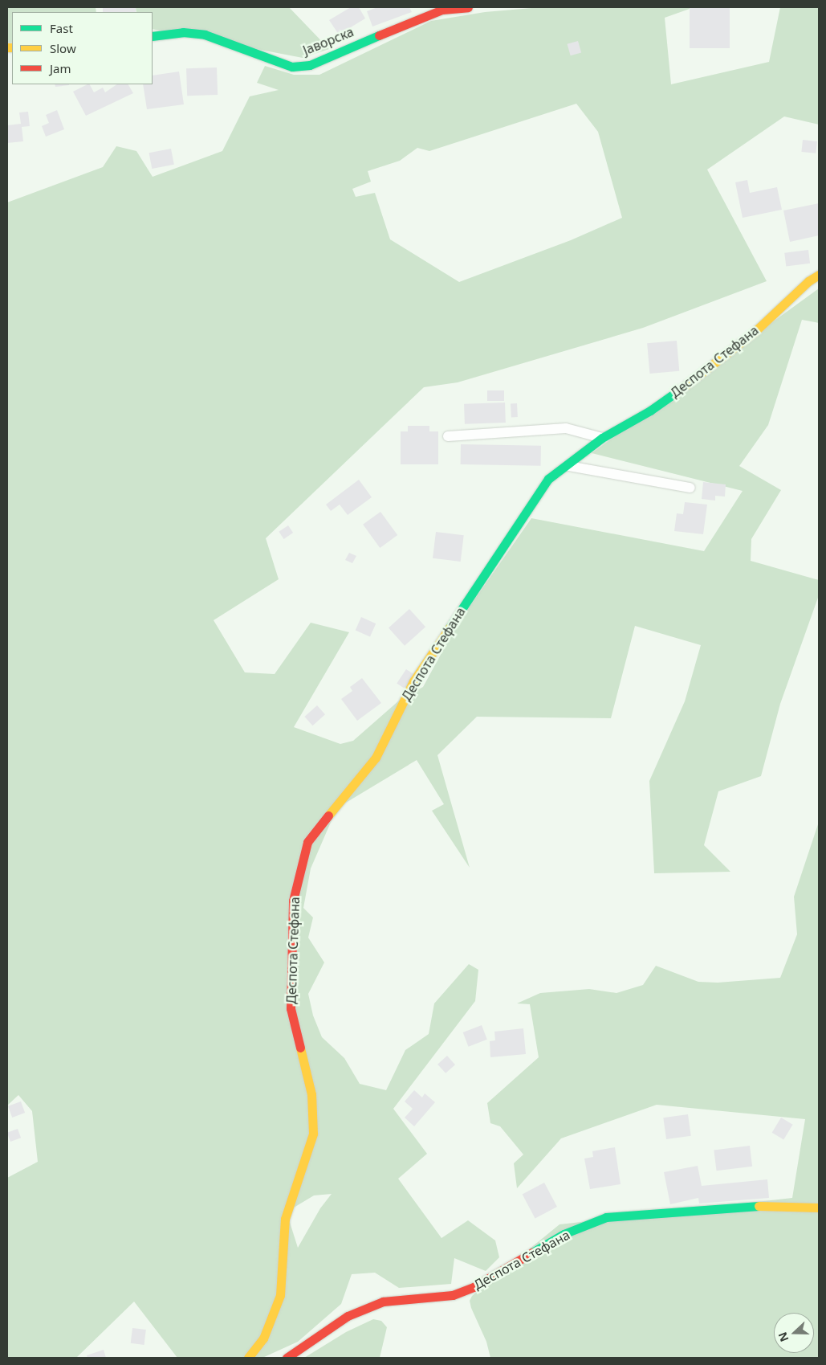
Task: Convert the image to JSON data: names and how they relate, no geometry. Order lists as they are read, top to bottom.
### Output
{
  "streets": {
    "street": ["Јаворска", "Деспота Стефана"]
  },
  "legend": ["Fast", "Slow", "Jam"],
  "north": "left"
}
